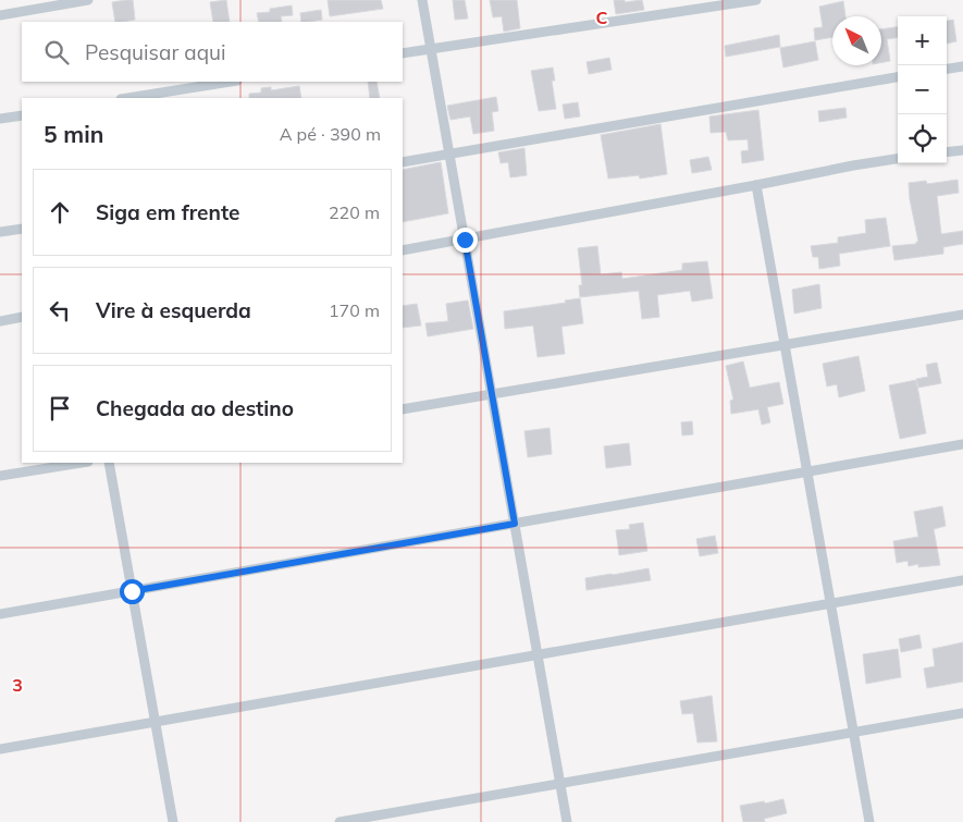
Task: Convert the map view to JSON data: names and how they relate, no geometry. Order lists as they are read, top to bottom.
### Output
{
  "north": "top left",
  "page": {
    "map_buttons": ["+", "−"],
    "search": "Pesquisar aqui",
    "heading": ["5 min", "A pé · 390 m"],
    "list": [
      ["Siga em frente", "220 m"],
      ["Vire à esquerda", "170 m"],
      "Chegada ao destino"
    ]
  },
  "grid": {
    "columns": ["C"],
    "rows": ["3"]
  }
}
